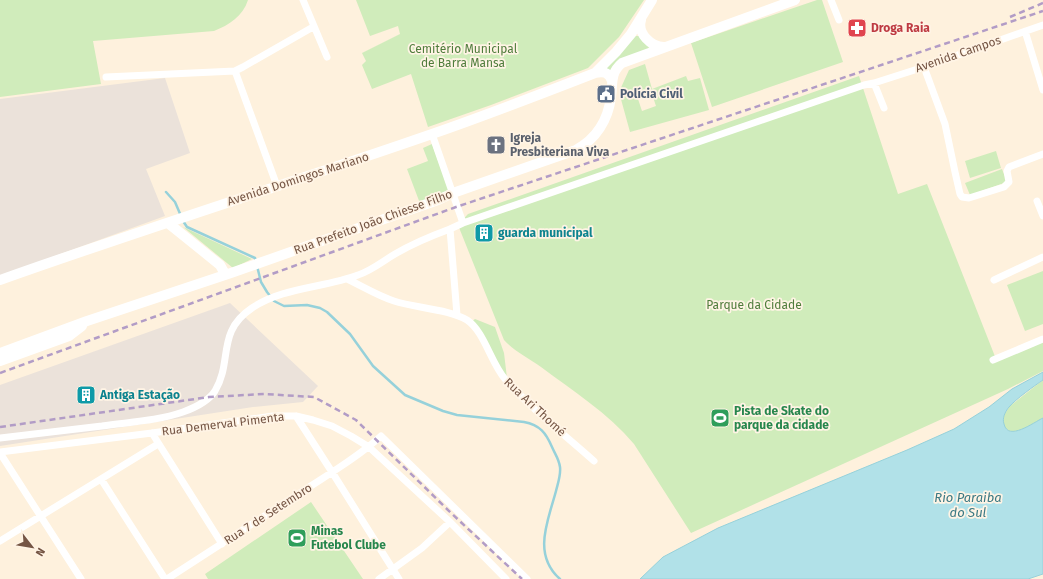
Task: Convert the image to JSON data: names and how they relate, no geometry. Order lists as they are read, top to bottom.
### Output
{
  "streets": {
    "main road": ["Avenida Domingos Mariano", "Rua Prefeito João Chiesse Filho"],
    "street": [
      "Avenida Campos",
      "Rua Ari Thomé",
      "Rua Demerval Pimenta",
      "Rua 7 de Setembro"
    ]
  },
  "crossings": [
    ["Rua Demerval Pimenta", "Rua 7 de Setembro"]
  ],
  "water": ["Rio Paraiba do Sul"],
  "parks": ["Cemitério Municipal de Barra Mansa", "Parque da Cidade"],
  "places": {
    "pharmacy": ["Droga Raia"],
    "public building": ["Polícia Civil"],
    "church": ["Igreja Presbiteriana Viva"],
    "building": ["guarda municipal", "Antiga Estação"],
    "sports": ["Pista de Skate do parque da cidade", "Minas Futebol Clube"]
  },
  "north": "bottom right"
}
